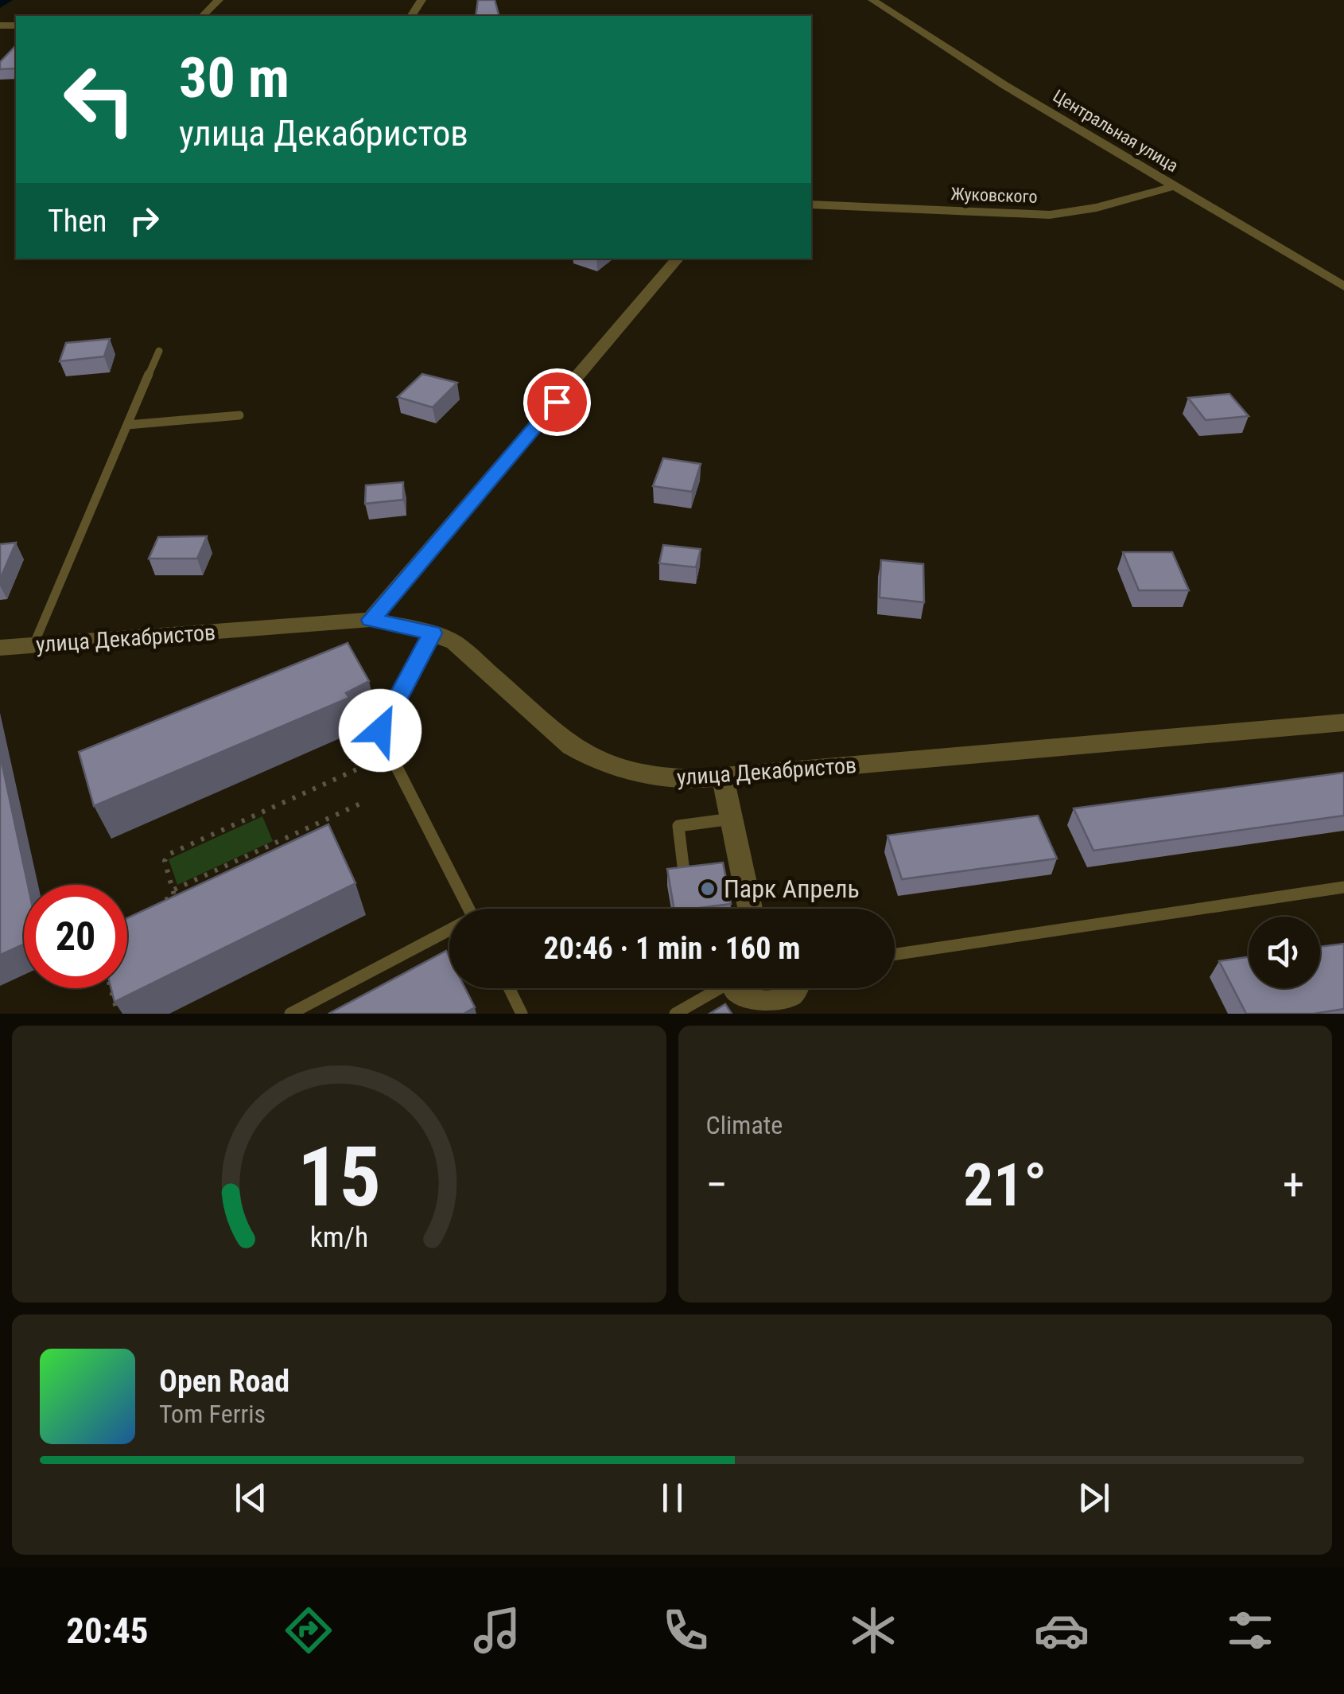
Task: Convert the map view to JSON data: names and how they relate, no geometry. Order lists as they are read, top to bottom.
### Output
{
  "streets": {
    "street": ["Центральная улица", "Жуковского", "улица Декабристов"]
  },
  "crossings": [
    ["Центральная улица", "Жуковского"]
  ],
  "places": ["Парк Апрель"],
  "page": {
    "turn": ["30 m", "улица Декабристов"],
    "then": "Then",
    "limit": "20",
    "trip": "20:46 · 1 min · 160 m",
    "tile": "Climate",
    "heat": ["−", "21°", "+"],
    "song": ["Open Road", "Tom Ferris"],
    "tabs": "20:45",
    "gauge": ["15", "km/h"]
  }
}
